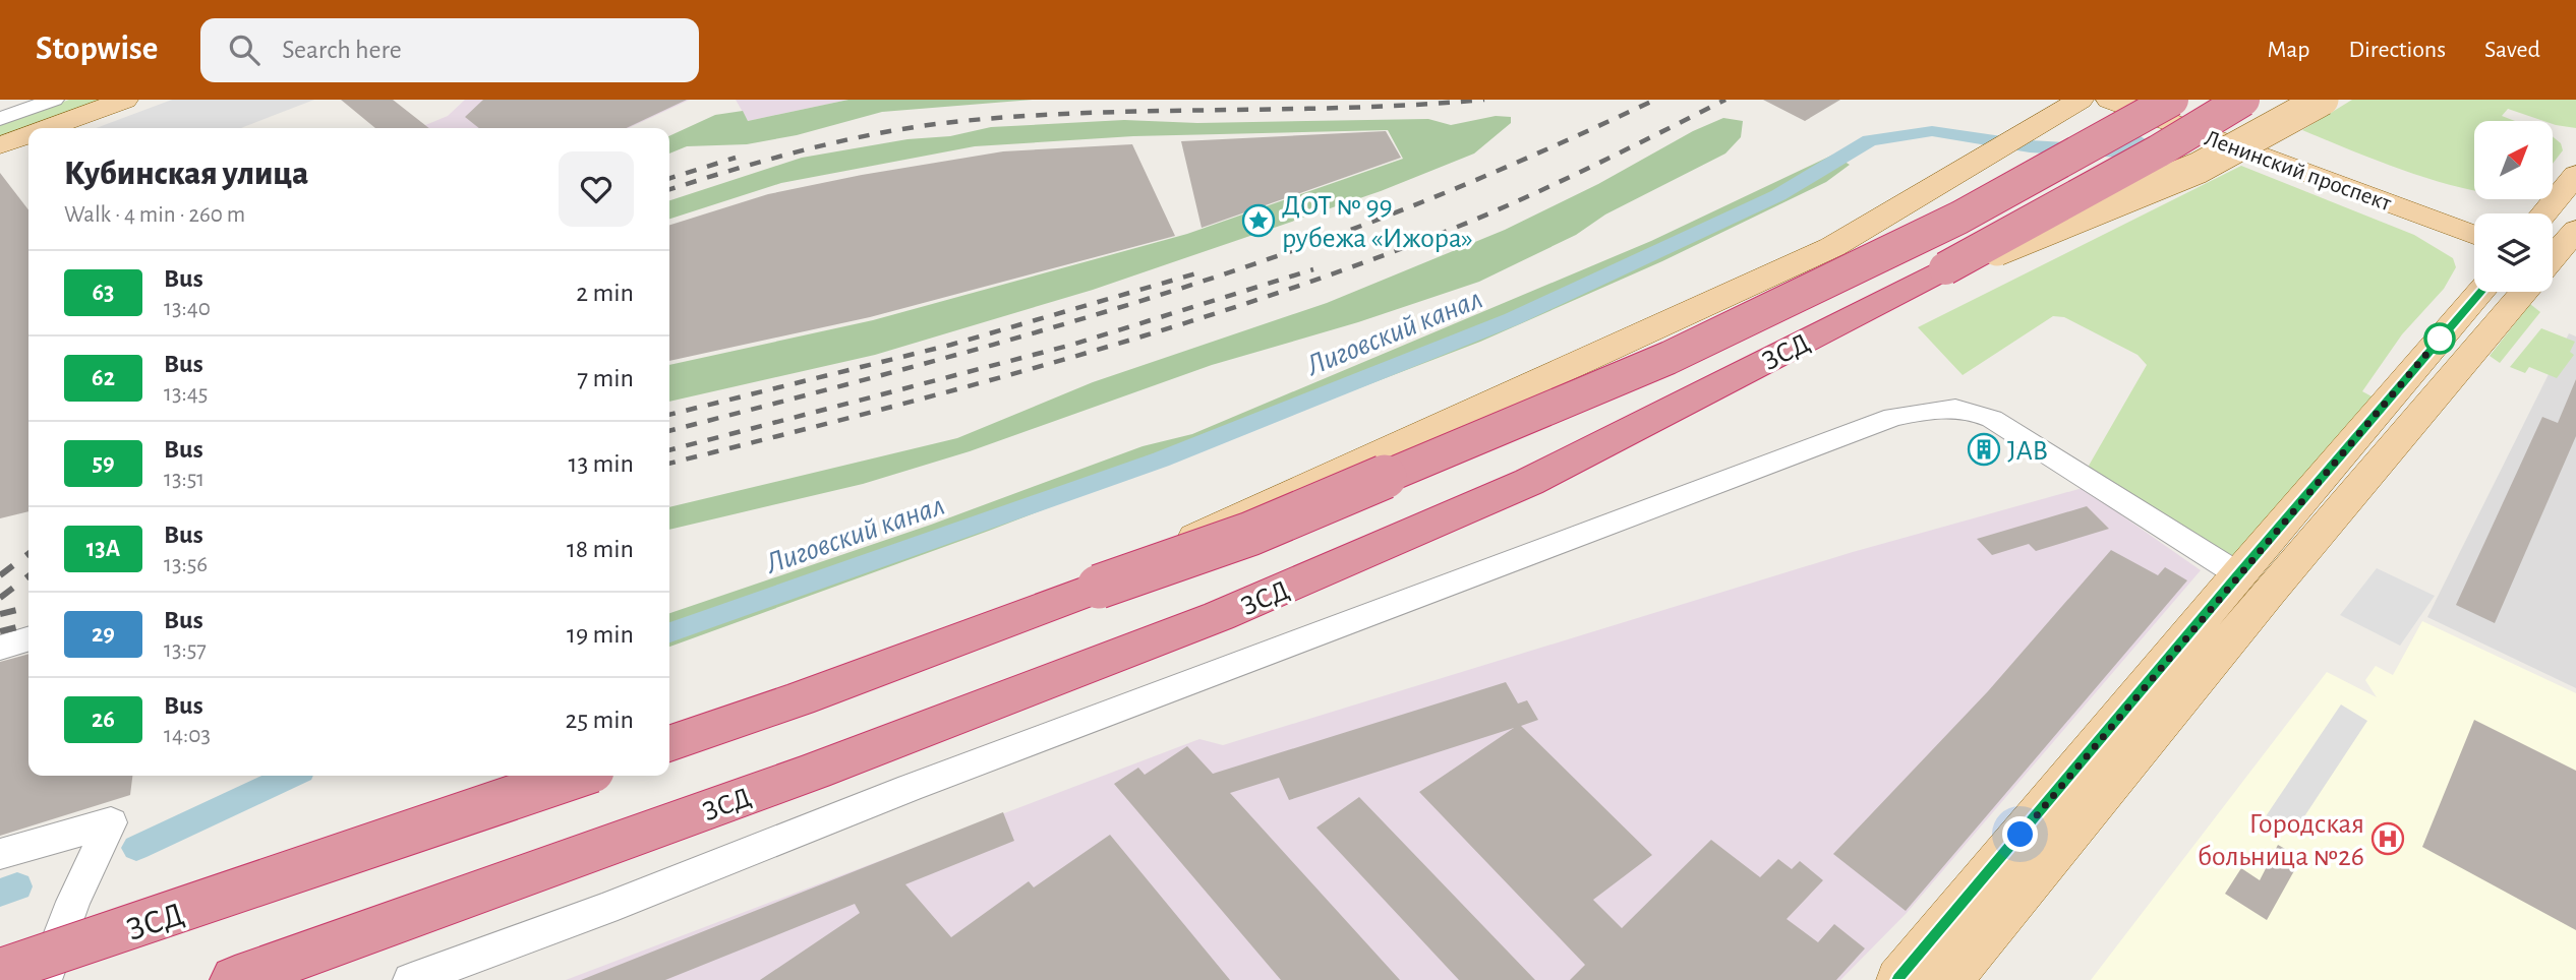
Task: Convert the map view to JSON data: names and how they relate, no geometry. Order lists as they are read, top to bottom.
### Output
{
  "streets": {
    "highway": ["ЗСД"],
    "main road": ["Ленинский проспект"]
  },
  "crossings": [
    ["Ленинский проспект", "ЗСД"]
  ],
  "water": ["Лиговский канал"],
  "places": {
    "place": ["ДОТ № 99 рубежа «Ижора»"],
    "building": ["JAB"],
    "hospital": ["Городская больница №26"]
  },
  "lines": ["bus line 63"],
  "north": "top right",
  "page": {
    "header": "Stopwise",
    "search": "Search here",
    "nav": ["Map", "Directions", "Saved"],
    "heading": ["Кубинская улица", "Walk · 4 min · 260 m"],
    "list": [
      {
        "mark": "63",
        "name": "Bus",
        "note": "13:40",
        "value": "2 min"
      },
      {
        "mark": "62",
        "name": "Bus",
        "note": "13:45",
        "value": "7 min"
      },
      {
        "mark": "59",
        "name": "Bus",
        "note": "13:51",
        "value": "13 min"
      },
      {
        "mark": "13А",
        "name": "Bus",
        "note": "13:56",
        "value": "18 min"
      },
      {
        "mark": "29",
        "name": "Bus",
        "note": "13:57",
        "value": "19 min"
      },
      {
        "mark": "26",
        "name": "Bus",
        "note": "14:03",
        "value": "25 min"
      }
    ]
  }
}
